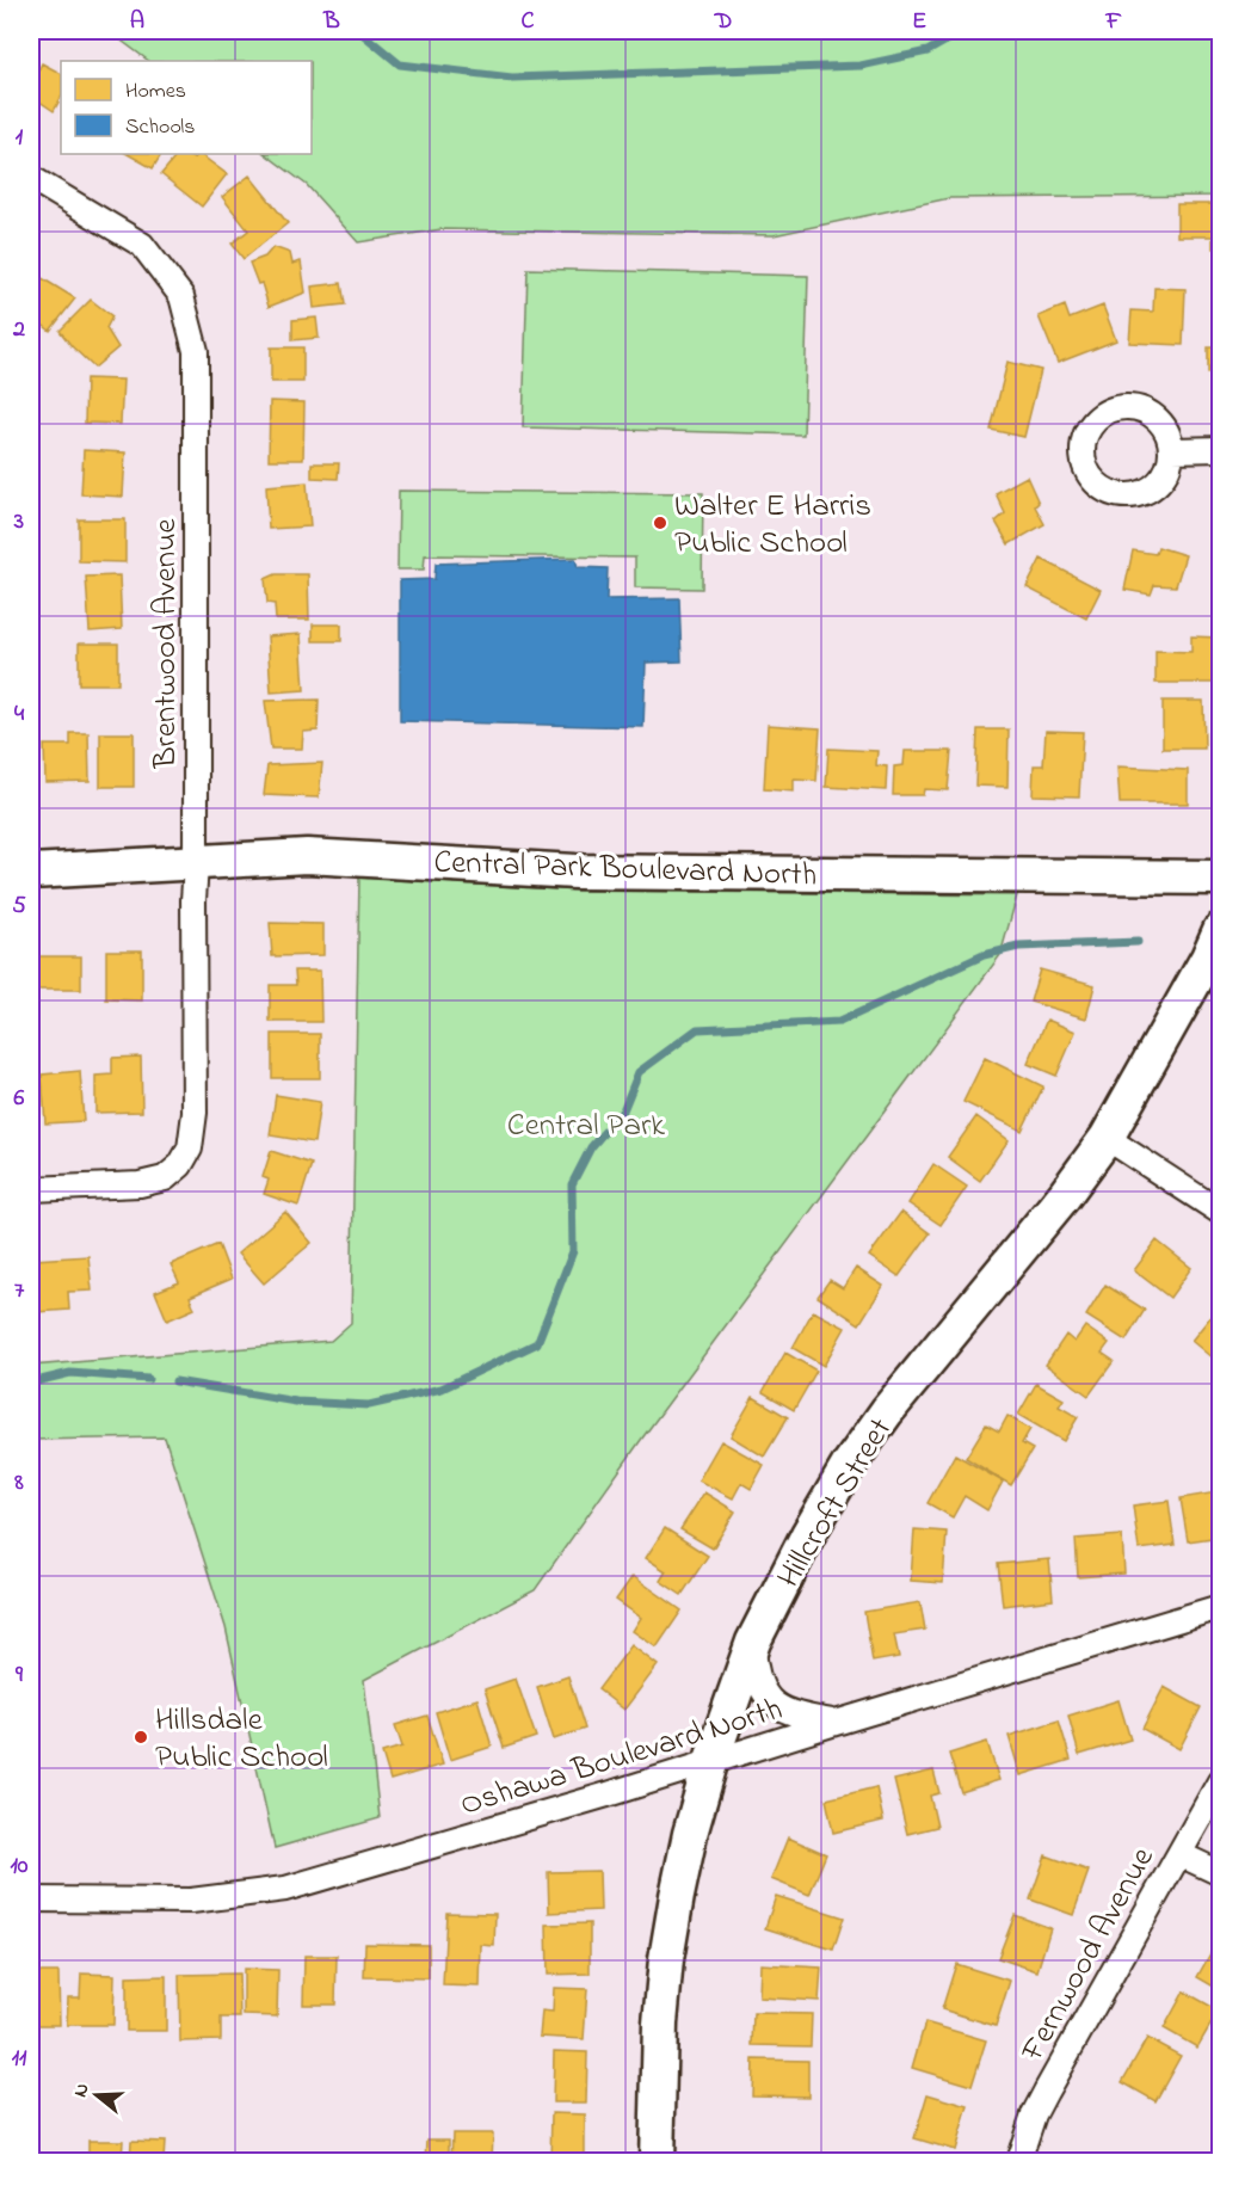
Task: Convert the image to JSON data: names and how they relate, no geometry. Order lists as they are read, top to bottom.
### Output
{
  "streets": {
    "street": [
      "Brentwood Avenue",
      "Central Park Boulevard North",
      "Hillcroft Street",
      "Oshawa Boulevard North",
      "Fernwood Avenue"
    ]
  },
  "crossings": [
    ["Brentwood Avenue", "Central Park Boulevard North"],
    ["Hillcroft Street", "Oshawa Boulevard North"]
  ],
  "parks": ["Central Park"],
  "places": ["Walter E Harris Public School", "Hillsdale Public School"],
  "legend": ["Homes", "Schools"],
  "north": "left",
  "grid": {
    "columns": [
      "A",
      "B",
      "C",
      "D",
      "E",
      "F"
    ],
    "rows": [
      "1",
      "2",
      "3",
      "4",
      "5",
      "6",
      "7",
      "8",
      "9",
      "10",
      "11"
    ]
  }
}
